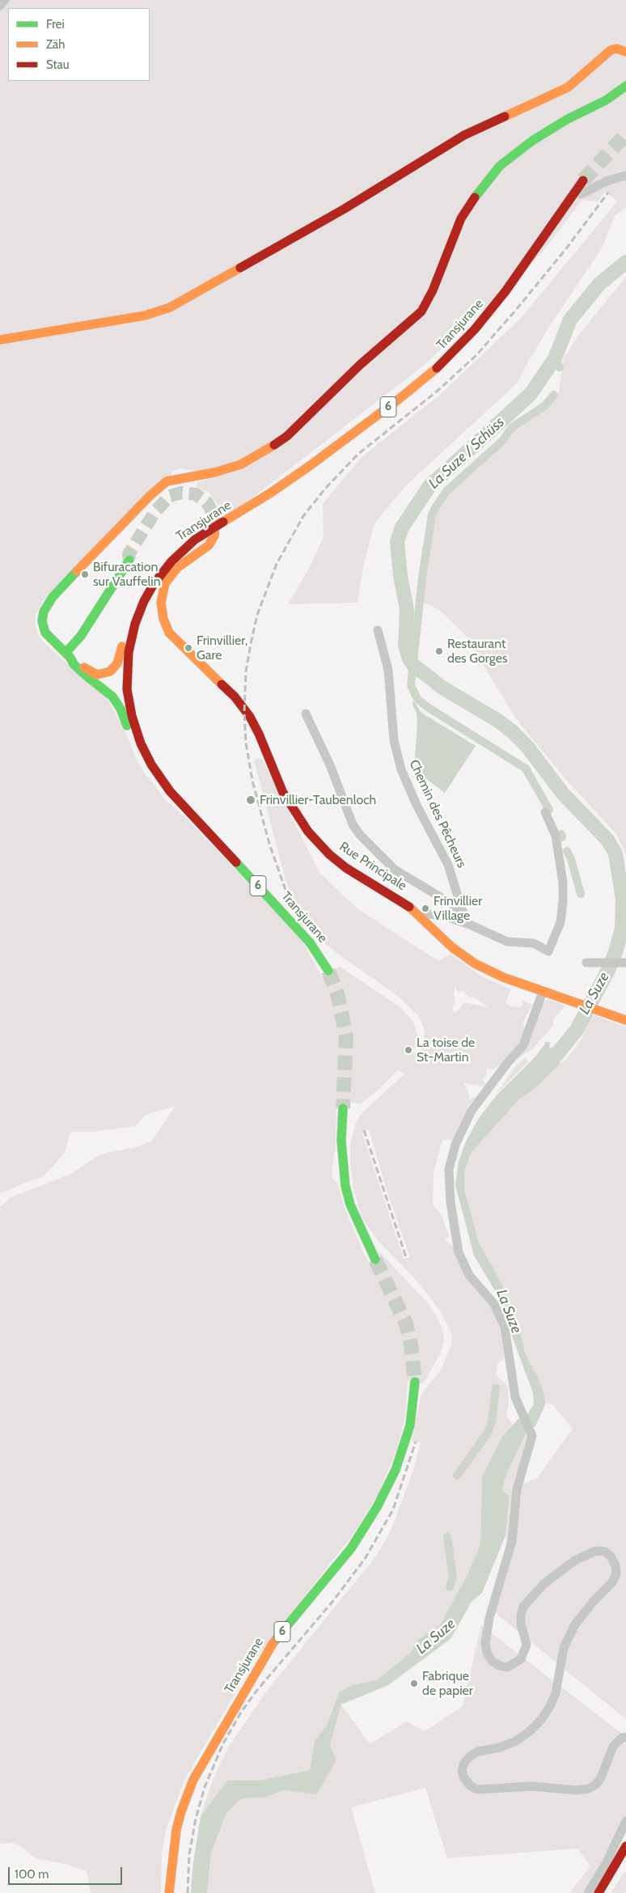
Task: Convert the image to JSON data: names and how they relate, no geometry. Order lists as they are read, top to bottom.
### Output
{
  "streets": {
    "main road": ["Transjurane", "6", "Rue Principale"],
    "street": ["Chemin des Pêcheurs"]
  },
  "crossings": [
    ["Transjurane", "Rue Principale"]
  ],
  "water": ["La Suze / Schüss", "La Suze"],
  "places": [
    "Bifuracation sur Vauffelin",
    "Frinvillier, Gare",
    "Restaurant des Gorges",
    "Frinvillier-Taubenloch",
    "Frinvillier Village",
    "La toise de St-Martin",
    "Fabrique de papier"
  ],
  "legend": ["Frei", "Zäh", "Stau"],
  "scale_bar": "100 m"
}
